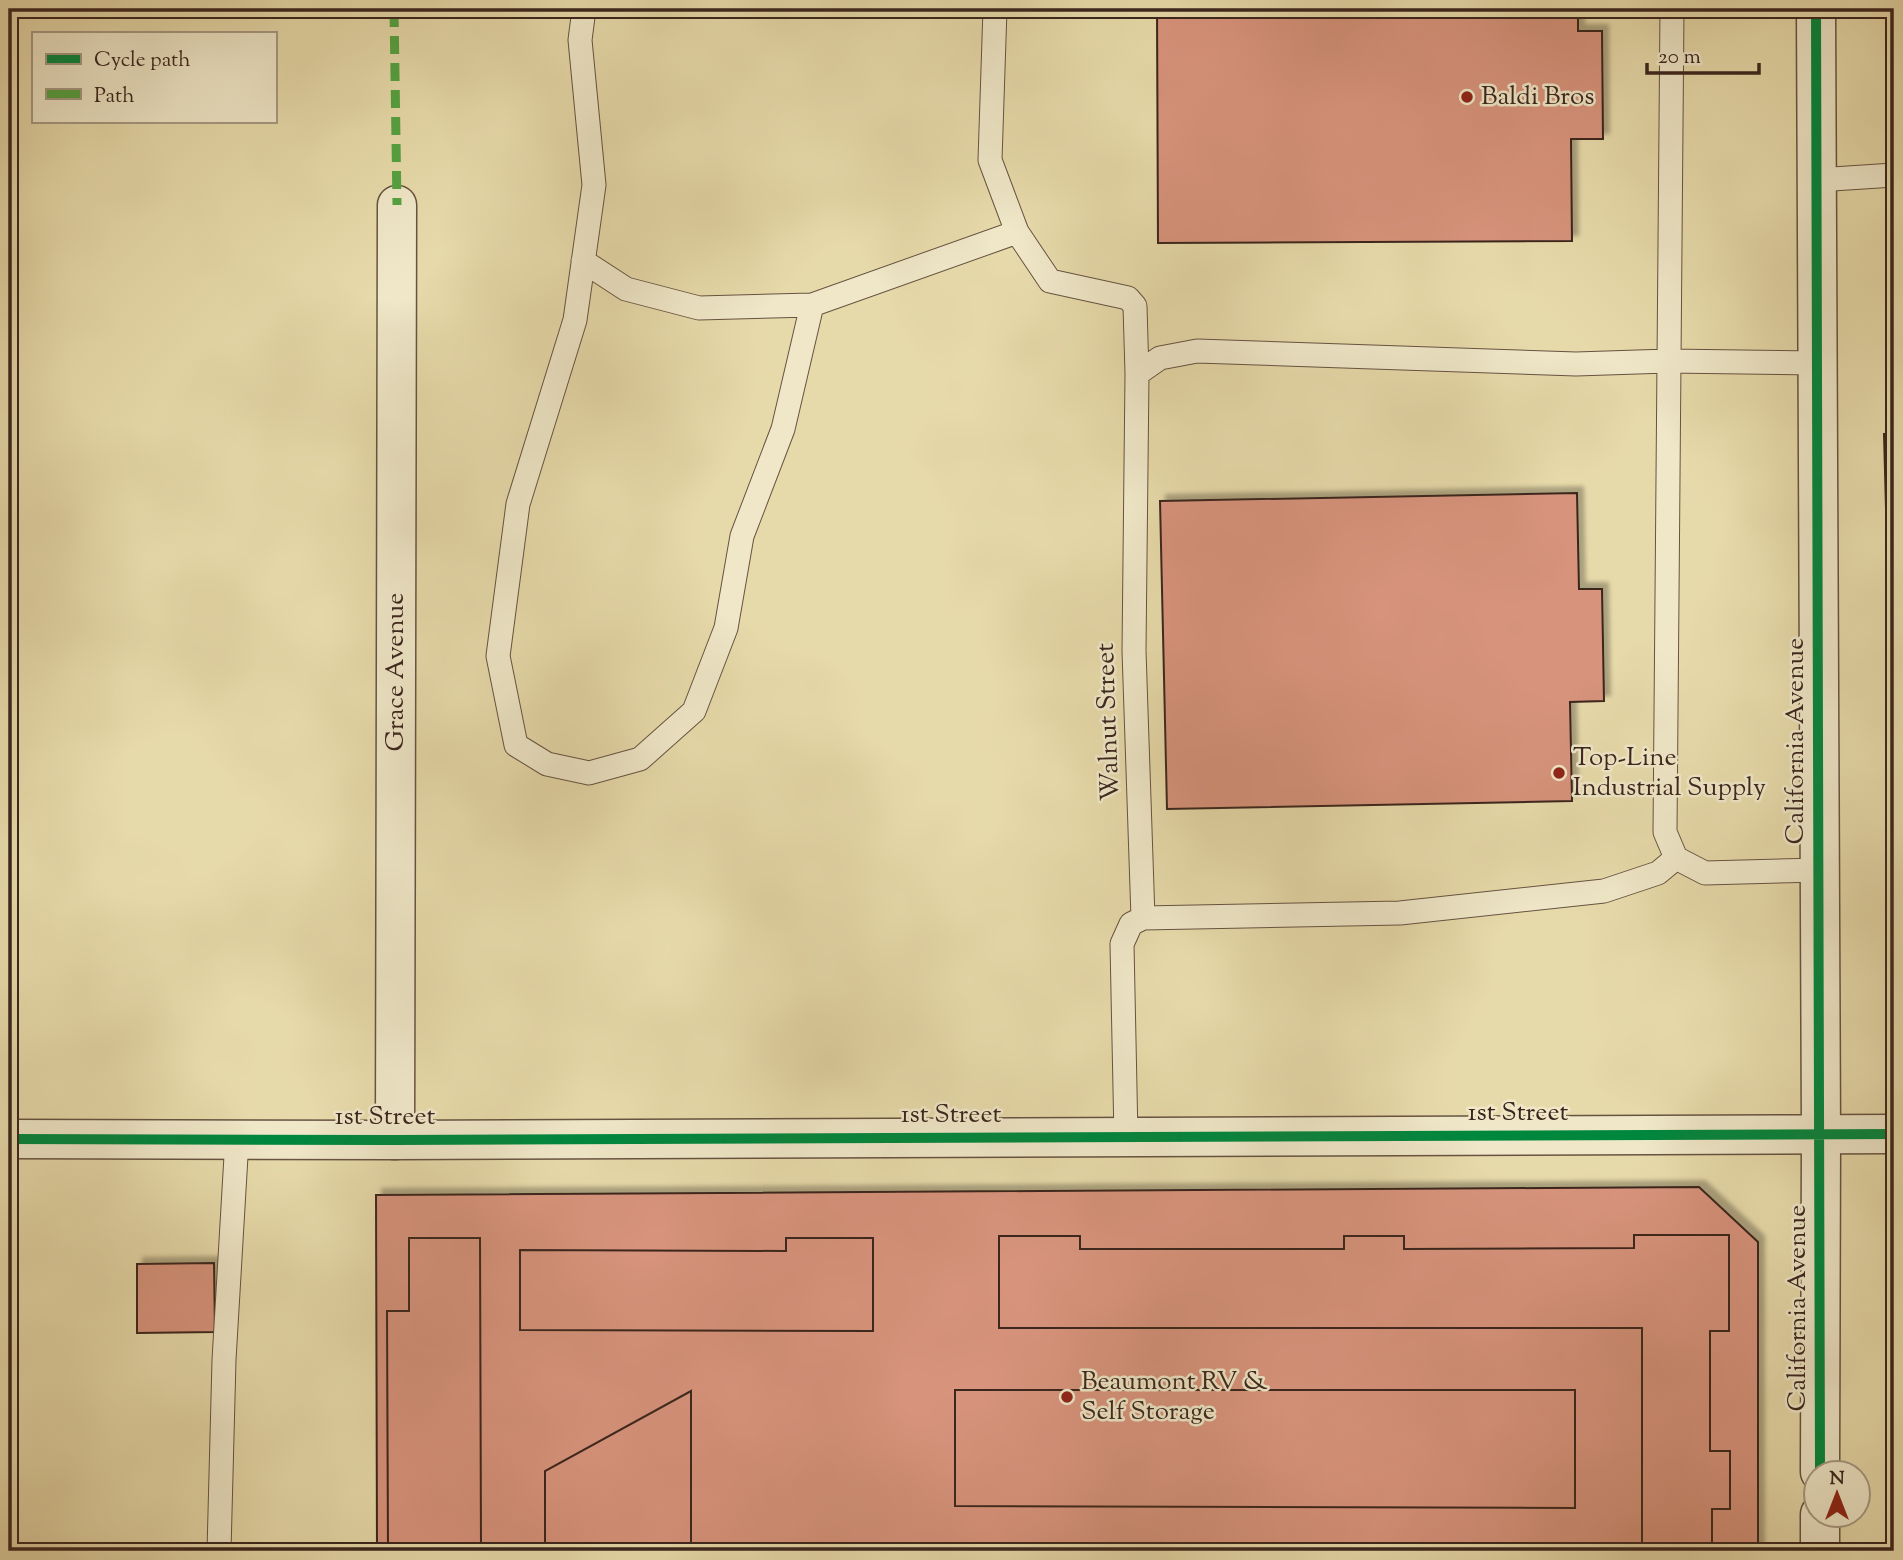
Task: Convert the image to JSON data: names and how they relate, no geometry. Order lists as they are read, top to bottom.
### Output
{
  "streets": {
    "street": ["Grace Avenue", "California Avenue", "1st Street"],
    "lane": ["Walnut Street"]
  },
  "crossings": [
    ["Grace Avenue", "1st Street"],
    ["California Avenue", "1st Street"]
  ],
  "places": ["Baldi Bros", "Top-Line Industrial Supply", "Beaumont RV & Self Storage"],
  "legend": ["Cycle path", "Path"],
  "scale_bar": "20 m",
  "north": "top"
}
